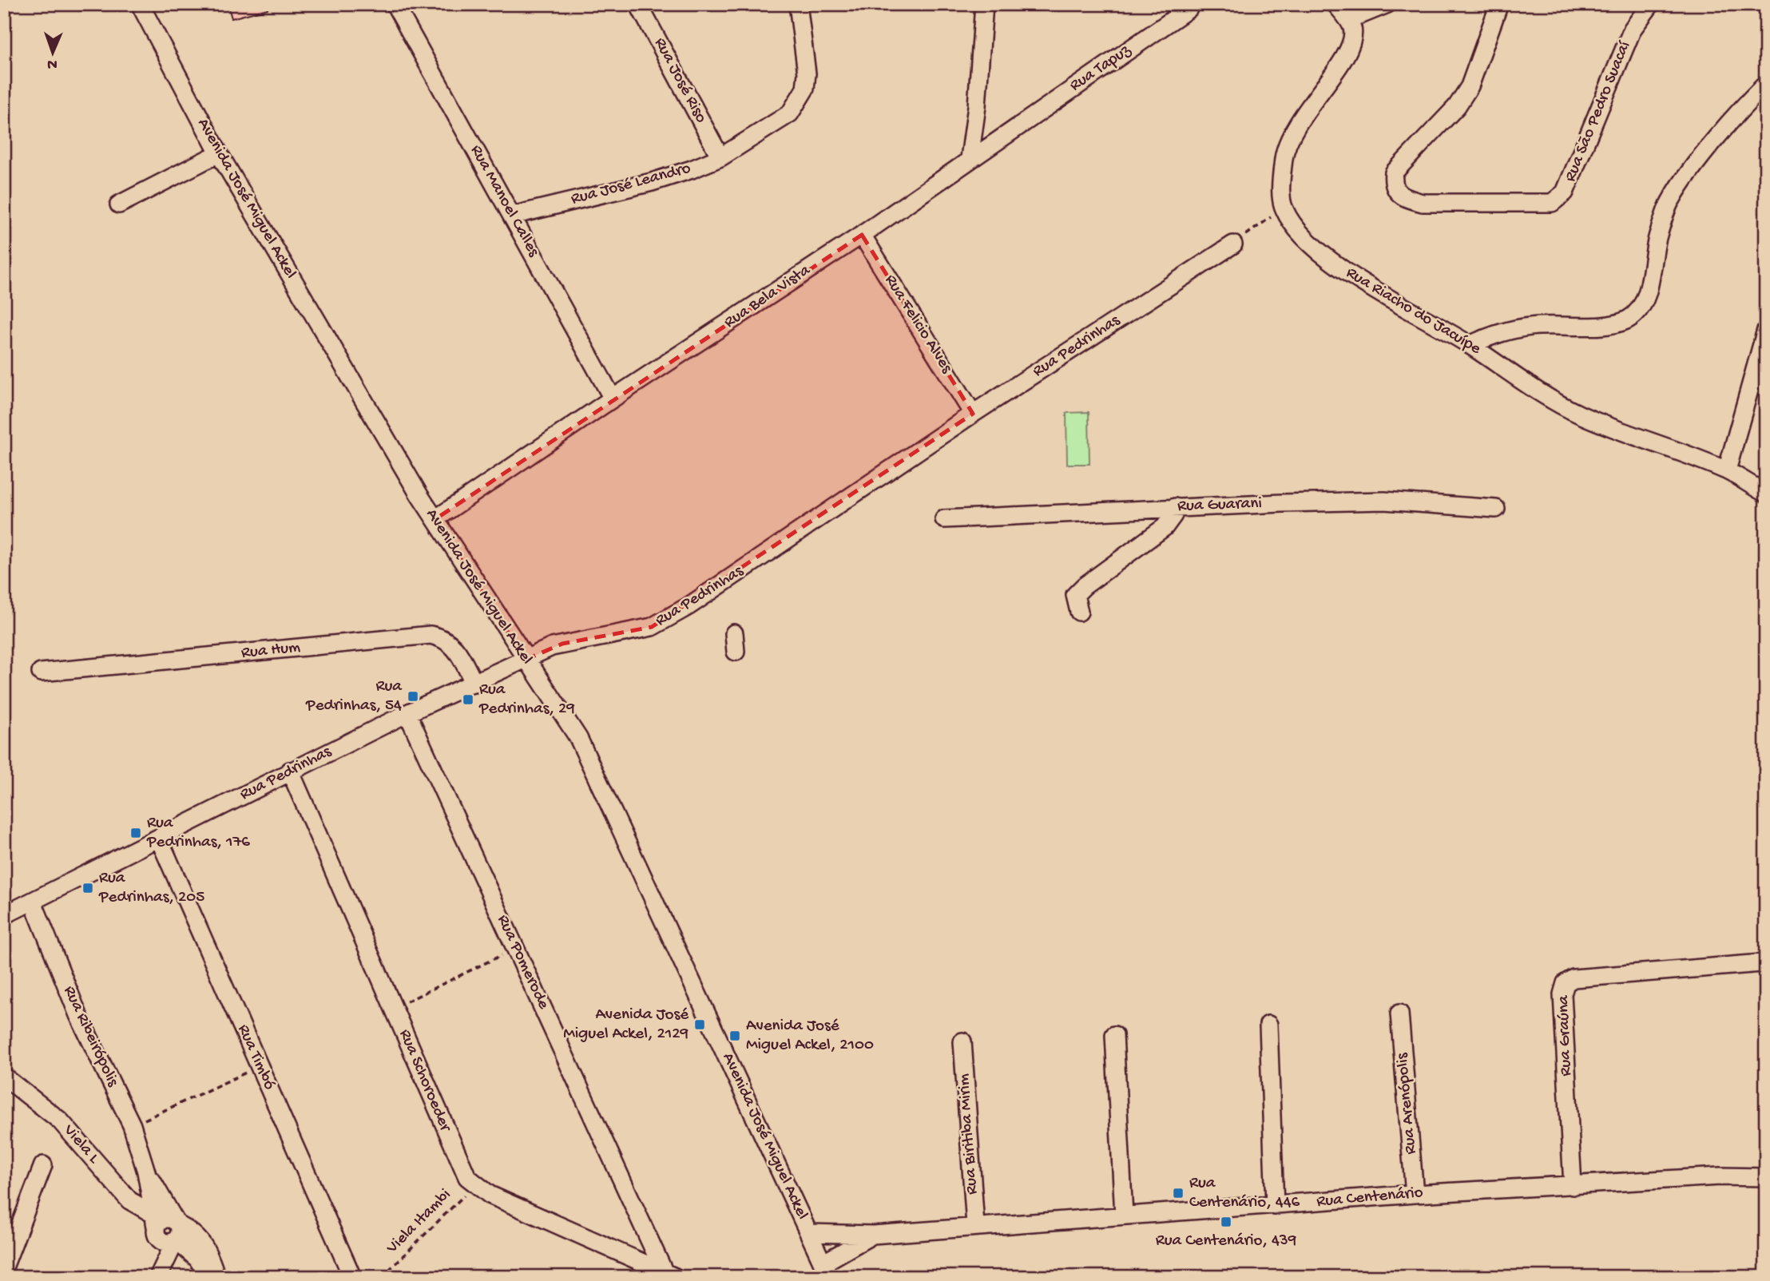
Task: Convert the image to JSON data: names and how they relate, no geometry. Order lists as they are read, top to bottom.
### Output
{
  "streets": {
    "street": [
      "Rua Tapuz",
      "Rua José Riso",
      "Rua São Pedro Suacaí",
      "Rua José Leandro",
      "Avenida José Miguel Ackel",
      "Rua Manoel Calles",
      "Rua Bela Vista",
      "Rua Riacho do Jacuípe",
      "Rua Felicio Alves",
      "Rua Pedrinhas",
      "Rua Guarani",
      "Rua Hum",
      "Rua Pomerode",
      "Rua Graúna",
      "Rua Ribeirópolis",
      "Rua Timbó",
      "Rua Schoroeder",
      "Rua Arenópolis",
      "Rua Biritiba Mirim",
      "Viela L",
      "Rua Centenário"
    ],
    "path": ["Viela Itambi"]
  },
  "crossings": [
    ["Rua Tapuz", "Rua Bela Vista"],
    ["Rua José Riso", "Rua José Leandro"],
    ["Rua José Leandro", "Rua Manoel Calles"],
    ["Avenida José Miguel Ackel", "Rua Bela Vista"],
    ["Avenida José Miguel Ackel", "Rua Pedrinhas"],
    ["Avenida José Miguel Ackel", "Rua Centenário"],
    ["Rua Manoel Calles", "Rua Bela Vista"],
    ["Rua Bela Vista", "Rua Felicio Alves"],
    ["Rua Felicio Alves", "Rua Pedrinhas"],
    ["Rua Pedrinhas", "Rua Hum"],
    ["Rua Pedrinhas", "Rua Pomerode"],
    ["Rua Pedrinhas", "Rua Ribeirópolis"],
    ["Rua Pedrinhas", "Rua Timbó"],
    ["Rua Pedrinhas", "Rua Schoroeder"],
    ["Rua Pomerode", "Rua Schoroeder"],
    ["Rua Graúna", "Rua Centenário"],
    ["Rua Ribeirópolis", "Viela L"],
    ["Rua Schoroeder", "Viela Itambi"],
    ["Rua Arenópolis", "Rua Centenário"],
    ["Rua Biritiba Mirim", "Rua Centenário"]
  ],
  "places": {
    "transit": [
      "Rua Pedrinhas, 54",
      "Rua Pedrinhas, 29",
      "Rua Pedrinhas, 176",
      "Rua Pedrinhas, 205",
      "Avenida José Miguel Ackel, 2129",
      "Avenida José Miguel Ackel, 2100",
      "Rua Centenário, 446",
      "Rua Centenário, 439"
    ]
  },
  "north": "bottom"
}
